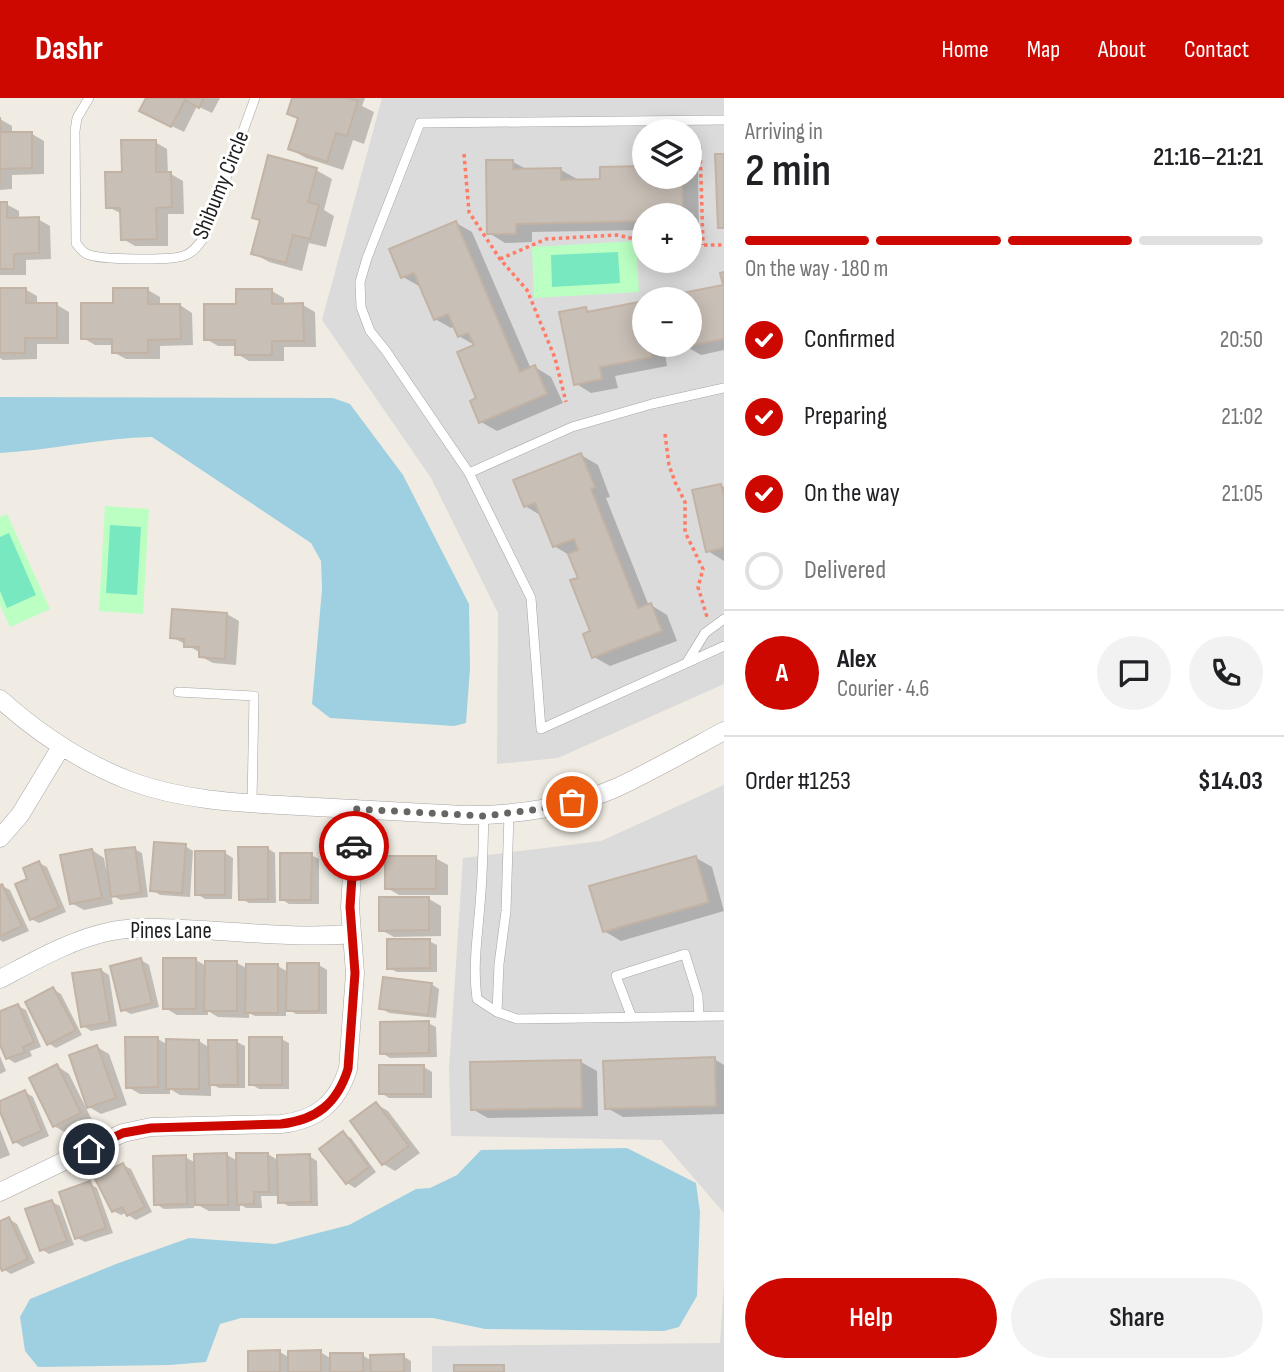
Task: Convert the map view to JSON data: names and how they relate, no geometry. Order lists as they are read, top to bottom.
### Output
{
  "streets": {
    "street": ["Pines Lane"],
    "lane": ["Shibumy Circle"]
  },
  "page": {
    "header": "Dashr",
    "nav": [
      "Home",
      "Map",
      "About",
      "Contact"
    ],
    "heading": ["2 min", "Arriving in", "21:16–21:21"],
    "panel": [
      "Alex",
      "Courier · 4.6",
      "Order #1253",
      "$14.03"
    ],
    "map_buttons": ["+", "−"],
    "bar": "On the way · 180 m",
    "list": [
      ["Confirmed", "20:50"],
      ["Preparing", "21:02"],
      ["On the way", "21:05"],
      "Delivered"
    ],
    "round": "A",
    "buttons": ["Help", "Share"]
  }
}
